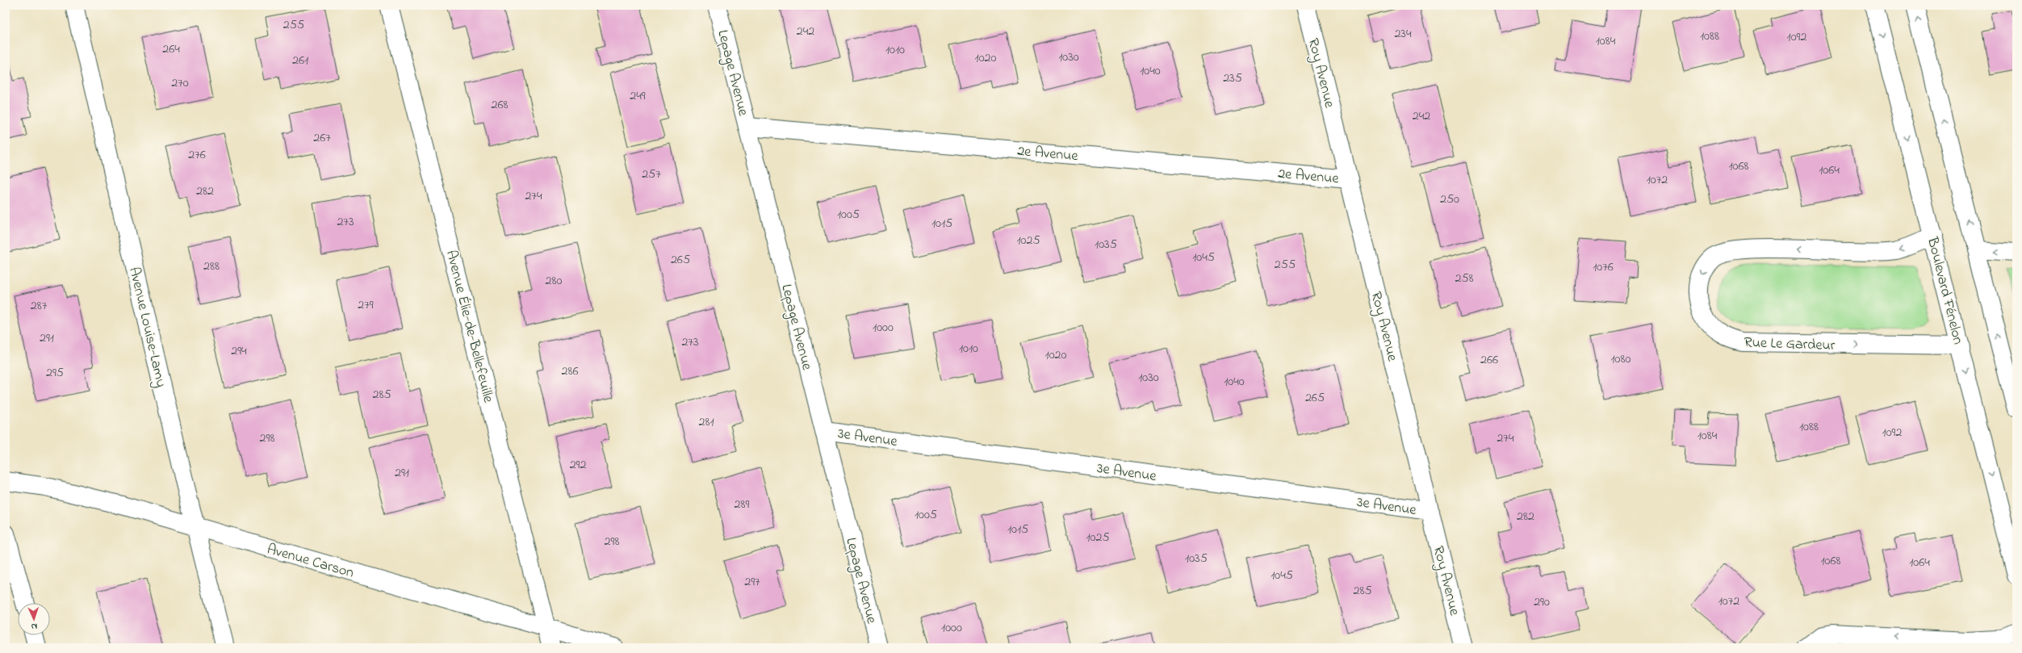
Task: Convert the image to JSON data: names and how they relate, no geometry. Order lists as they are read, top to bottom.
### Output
{
  "streets": {
    "street": [
      "Lepage Avenue",
      "Roy Avenue",
      "2e Avenue",
      "Boulevard Fénelon",
      "Avenue Élie-de-Bellefeuille",
      "Avenue Louise-Lamy",
      "Rue Le Gardeur",
      "3e Avenue",
      "Avenue Carson"
    ]
  },
  "crossings": [
    ["Lepage Avenue", "2e Avenue"],
    ["Lepage Avenue", "3e Avenue"],
    ["Roy Avenue", "2e Avenue"],
    ["Roy Avenue", "3e Avenue"],
    ["Boulevard Fénelon", "Rue Le Gardeur"],
    ["Avenue Élie-de-Bellefeuille", "Avenue Carson"],
    ["Avenue Louise-Lamy", "Avenue Carson"]
  ],
  "house_numbers": [
    "255",
    "242",
    "234",
    "1088",
    "1092",
    "1084",
    "264",
    "1010",
    "1030",
    "1020",
    "261",
    "1040",
    "235",
    "270",
    "249",
    "268",
    "242",
    "267",
    "276",
    "1068",
    "1064",
    "257",
    "1072",
    "282",
    "274",
    "250",
    "1005",
    "273",
    "1015",
    "1025",
    "1035",
    "1045",
    "265",
    "255",
    "288",
    "1076",
    "258",
    "280",
    "279",
    "287",
    "1000",
    "291",
    "273",
    "1010",
    "294",
    "1020",
    "1080",
    "266",
    "286",
    "295",
    "1030",
    "1040",
    "285",
    "265",
    "281",
    "1088",
    "1092",
    "1084",
    "298",
    "274",
    "292",
    "291",
    "289",
    "1005",
    "282",
    "1015",
    "1025",
    "298",
    "1035",
    "1068",
    "1064",
    "1045",
    "297",
    "285",
    "1072",
    "290",
    "1000"
  ],
  "north": "bottom"
}
